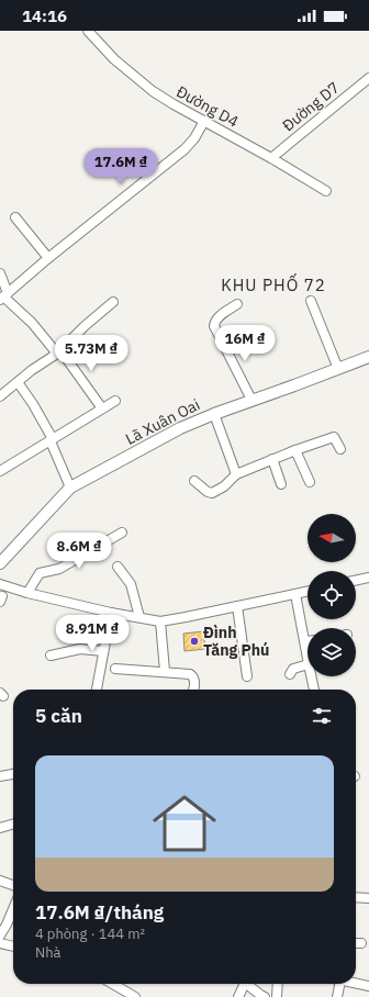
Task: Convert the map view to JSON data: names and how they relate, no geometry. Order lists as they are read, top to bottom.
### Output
{
  "streets": {
    "main road": ["Lã Xuân Oai"],
    "street": ["Đường D4", "Đường D7"]
  },
  "crossings": [
    ["Đường D4", "Đường D7"]
  ],
  "districts": ["KHU PHỐ 72"],
  "places": ["Đình Tăng Phú"],
  "north": "left",
  "page": {
    "status": "14:16",
    "price": [
      "17.6M ₫",
      "16M ₫",
      "5.73M ₫",
      "8.6M ₫",
      "8.91M ₫"
    ],
    "heading": "5 căn",
    "list": [
      {
        "name": "17.6M ₫/tháng",
        "note": "4 phòng · 144 m² · Nhà"
      }
    ]
  }
}
